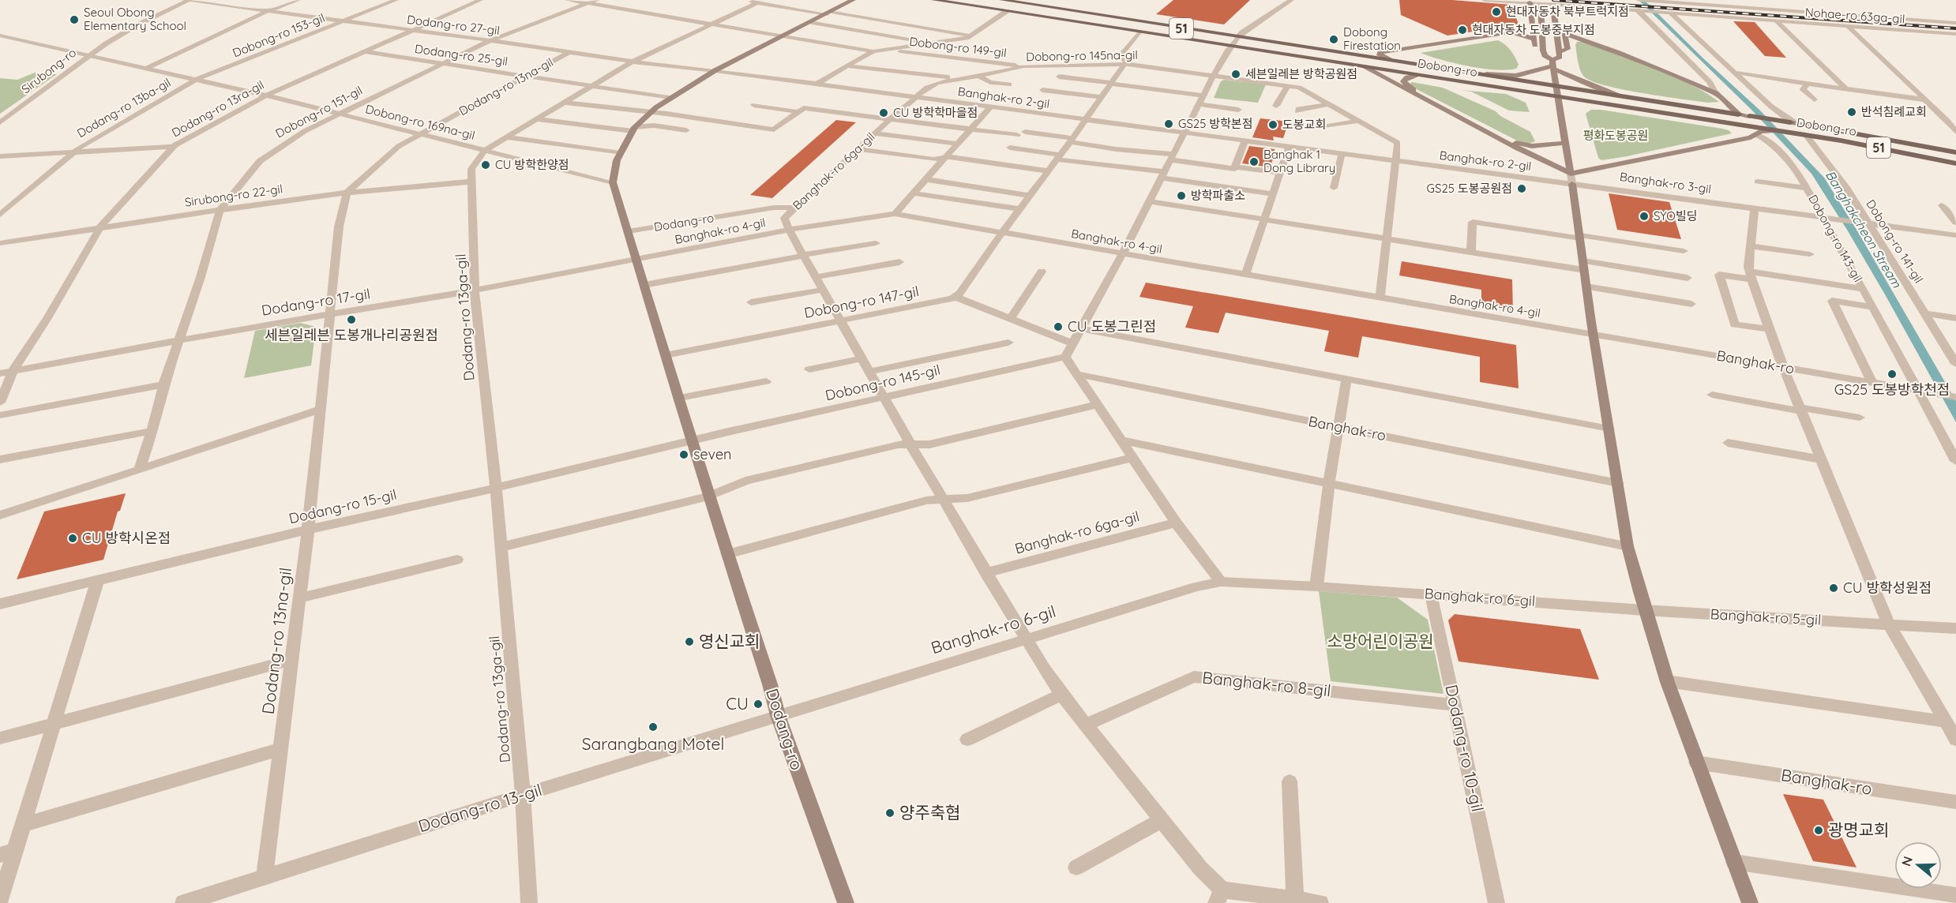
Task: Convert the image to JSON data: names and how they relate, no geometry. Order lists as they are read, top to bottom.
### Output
{
  "streets": {
    "main road": ["51", "Dobong-ro", "Dodang-ro"],
    "street": [
      "Nohae-ro 63ga-gil",
      "Dodang-ro 27-gil",
      "Dobong-ro 153-gil",
      "Dobong-ro 149-gil",
      "Dodang-ro 25-gil",
      "Dobong-ro 145na-gil",
      "Sirubong-ro",
      "Dodang-ro 13na-gil",
      "Banghak-ro 2-gil",
      "Dodang-ro 13ba-gil",
      "Dodang-ro 13ra-gil",
      "Dobong-ro 151-gil",
      "Dobong-ro 169na-gil",
      "Banghak-ro 6ga-gil",
      "Banghak-ro 3-gil",
      "Sirubong-ro 22-gil",
      "Banghak-ro 4-gil",
      "Dobong-ro 143-gil",
      "Dobong-ro 141-gil",
      "Dodang-ro 17-gil",
      "Dobong-ro 147-gil",
      "Dodang-ro 13ga-gil",
      "Banghak-ro",
      "Dobong-ro 145-gil",
      "Dodang-ro 15-gil",
      "Banghak-ro 6-gil",
      "Banghak-ro 5-gil",
      "Banghak-ro 8-gil",
      "Dodang-ro 10-gil",
      "Dodang-ro 13-gil"
    ]
  },
  "crossings": [
    ["Nohae-ro 63ga-gil", "Dobong-ro"],
    ["Dodang-ro 27-gil", "Dobong-ro 153-gil"],
    ["Dodang-ro 27-gil", "Sirubong-ro"],
    ["Dodang-ro 27-gil", "Dodang-ro 13na-gil"],
    ["Dodang-ro 27-gil", "Banghak-ro 2-gil"],
    ["Dodang-ro 27-gil", "Dodang-ro 13ra-gil"],
    ["Dodang-ro 27-gil", "Dobong-ro 151-gil"],
    ["Dodang-ro 27-gil", "Dodang-ro"],
    ["Dodang-ro 27-gil", "Dodang-ro 13ga-gil"],
    ["Dobong-ro 153-gil", "Dodang-ro 13ba-gil"],
    ["Dobong-ro 153-gil", "Dobong-ro 169na-gil"],
    ["Dobong-ro 149-gil", "Dobong-ro 145na-gil"],
    ["Dobong-ro 149-gil", "Dobong-ro"],
    ["Dobong-ro 149-gil", "Banghak-ro 2-gil"],
    ["Dodang-ro 25-gil", "Dodang-ro 13na-gil"],
    ["Dodang-ro 25-gil", "Dodang-ro 13ra-gil"],
    ["Dodang-ro 25-gil", "Dobong-ro 151-gil"],
    ["Dodang-ro 25-gil", "Dodang-ro"],
    ["Dodang-ro 25-gil", "Dodang-ro 13ga-gil"],
    ["Dobong-ro 145na-gil", "Banghak-ro 2-gil"],
    ["Dobong-ro 145na-gil", "Banghak-ro 6ga-gil"],
    ["Dobong-ro", "Dobong-ro 143-gil"],
    ["Dobong-ro", "Dobong-ro 141-gil"],
    ["Sirubong-ro", "Dobong-ro 169na-gil"],
    ["Dodang-ro 13na-gil", "Dobong-ro 169na-gil"],
    ["Dodang-ro 13na-gil", "Sirubong-ro 22-gil"],
    ["Dodang-ro 13na-gil", "Dodang-ro 17-gil"],
    ["Dodang-ro 13na-gil", "Dodang-ro 15-gil"],
    ["Dodang-ro 13na-gil", "Dodang-ro 13-gil"],
    ["Banghak-ro 2-gil", "Banghak-ro 6ga-gil"],
    ["Banghak-ro 2-gil", "Banghak-ro 3-gil"],
    ["Banghak-ro 2-gil", "Dodang-ro"],
    ["Dodang-ro 13ba-gil", "Dobong-ro 169na-gil"],
    ["Dodang-ro 13ra-gil", "Dobong-ro 169na-gil"],
    ["Dodang-ro 13ra-gil", "Sirubong-ro 22-gil"],
    ["Dodang-ro 13ra-gil", "Dodang-ro 17-gil"],
    ["Dobong-ro 151-gil", "Dobong-ro 169na-gil"],
    ["Dobong-ro 151-gil", "Sirubong-ro 22-gil"],
    ["Dobong-ro 151-gil", "Dodang-ro 17-gil"],
    ["Dobong-ro 169na-gil", "Dodang-ro"],
    ["Dobong-ro 169na-gil", "Dodang-ro 13ga-gil"],
    ["Banghak-ro 6ga-gil", "Dodang-ro"],
    ["Banghak-ro 6ga-gil", "Banghak-ro 4-gil"],
    ["Banghak-ro 6ga-gil", "Dobong-ro 147-gil"],
    ["Banghak-ro 6ga-gil", "Dobong-ro 145-gil"],
    ["Banghak-ro 6ga-gil", "Banghak-ro 6-gil"],
    ["Banghak-ro 3-gil", "Dobong-ro 143-gil"],
    ["Banghak-ro 3-gil", "Dobong-ro 141-gil"],
    ["Sirubong-ro 22-gil", "Dodang-ro 13ga-gil"],
    ["Dodang-ro", "Banghak-ro 4-gil"],
    ["Dodang-ro", "Dodang-ro 17-gil"],
    ["Dodang-ro", "Dobong-ro 147-gil"],
    ["Dodang-ro", "Dobong-ro 145-gil"],
    ["Dodang-ro", "Dodang-ro 15-gil"],
    ["Dodang-ro", "Banghak-ro 6-gil"],
    ["Dodang-ro", "Dodang-ro 13-gil"],
    ["Banghak-ro 4-gil", "Dodang-ro 17-gil"],
    ["Banghak-ro 4-gil", "Banghak-ro"],
    ["Dobong-ro 143-gil", "Banghak-ro"],
    ["Dodang-ro 17-gil", "Dodang-ro 13ga-gil"],
    ["Dodang-ro 13ga-gil", "Dodang-ro 15-gil"],
    ["Dodang-ro 13ga-gil", "Dodang-ro 13-gil"],
    ["Dobong-ro 145-gil", "Dodang-ro 15-gil"],
    ["Banghak-ro 6-gil", "Banghak-ro 5-gil"],
    ["Banghak-ro 6-gil", "Dodang-ro 10-gil"],
    ["Banghak-ro 6-gil", "Dodang-ro 13-gil"],
    ["Banghak-ro 8-gil", "Dodang-ro 10-gil"]
  ],
  "water": ["Banghakcheon Stream"],
  "parks": ["평화도봉공원", "소망어린이공원"],
  "places": [
    "현대자동차 북부트럭지점",
    "Seoul Obong Elementary School",
    "현대자동차 도봉중부지점",
    "Dobong Firestation",
    "세븐일레븐 방학공원점",
    "반석침례교회",
    "CU 방학학마을점",
    "GS25 방학본점",
    "도봉교회",
    "Banghak 1 Dong Library",
    "CU 방학한양점",
    "GS25 도봉공원점",
    "방학파출소",
    "SYO빌딩",
    "세븐일레븐 도봉개나리공원점",
    "CU 도봉그린점",
    "GS25 도봉방학천점",
    "seven",
    "CU 방학시온점",
    "CU 방학성원점",
    "영신교회",
    "CU",
    "Sarangbang Motel",
    "양주축협",
    "광명교회"
  ],
  "north": "left"
}
